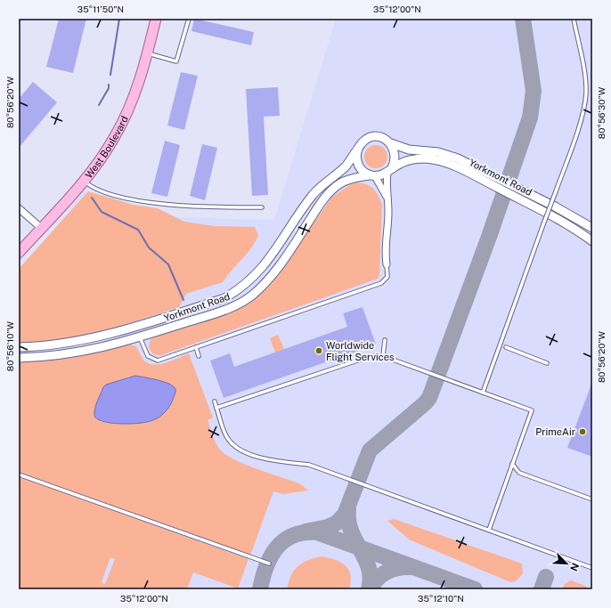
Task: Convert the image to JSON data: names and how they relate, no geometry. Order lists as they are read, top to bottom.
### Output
{
  "streets": {
    "main road": ["West Boulevard"],
    "street": ["Yorkmont Road"]
  },
  "places": ["Worldwide Flight Services", "PrimeAir"],
  "north": "bottom right",
  "coordinates": [
    "35°11'50\"N",
    "35°12'00\"N",
    "80°56'20\"W",
    "80°56'30\"W",
    "80°56'10\"W",
    "35°12'10\"N"
  ]
}
